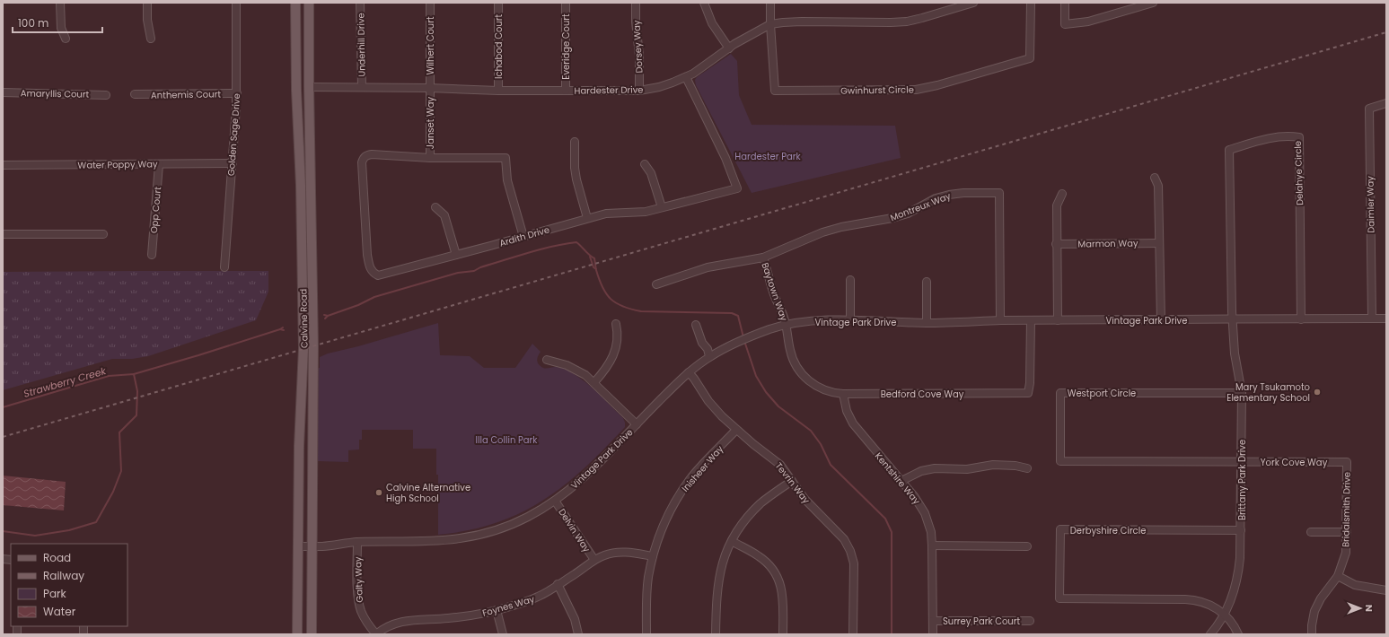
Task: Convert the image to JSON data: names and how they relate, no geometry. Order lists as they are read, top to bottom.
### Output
{
  "streets": {
    "main road": ["Calvine Road"],
    "street": [
      "Underhill Drive",
      "Wilhert Court",
      "Ichabod Court",
      "Everidge Court",
      "Dorsey Way",
      "Hardester Drive",
      "Gwinhurst Circle",
      "Amaryllis Court",
      "Anthemis Court",
      "Janset Way",
      "Golden Sage Drive",
      "Water Poppy Way",
      "Delahye Circle",
      "Daimler Way",
      "Montreux Way",
      "Opp Court",
      "Ardith Drive",
      "Marmon Way",
      "Baytown Way",
      "Vintage Park Drive",
      "Westport Circle",
      "Bedford Cove Way",
      "York Cove Way",
      "Inisheer Way",
      "Kentshire Way",
      "Brittany Park Drive",
      "Tevrin Way",
      "Bridalsmith Drive",
      "Delvin Way",
      "Derbyshire Circle",
      "Galty Way",
      "Foynes Way",
      "Surrey Park Court"
    ]
  },
  "crossings": [
    ["Underhill Drive", "Hardester Drive"],
    ["Wilhert Court", "Hardester Drive"],
    ["Wilhert Court", "Janset Way"],
    ["Ichabod Court", "Hardester Drive"],
    ["Everidge Court", "Hardester Drive"],
    ["Dorsey Way", "Hardester Drive"],
    ["Hardester Drive", "Gwinhurst Circle"],
    ["Hardester Drive", "Janset Way"],
    ["Hardester Drive", "Ardith Drive"],
    ["Hardester Drive", "Calvine Road"],
    ["Anthemis Court", "Golden Sage Drive"],
    ["Janset Way", "Ardith Drive"],
    ["Golden Sage Drive", "Water Poppy Way"],
    ["Water Poppy Way", "Opp Court"],
    ["Delahye Circle", "Vintage Park Drive"],
    ["Delahye Circle", "Brittany Park Drive"],
    ["Daimler Way", "Vintage Park Drive"],
    ["Montreux Way", "Baytown Way"],
    ["Montreux Way", "Vintage Park Drive"],
    ["Baytown Way", "Vintage Park Drive"],
    ["Baytown Way", "Bedford Cove Way"],
    ["Calvine Road", "Vintage Park Drive"],
    ["Vintage Park Drive", "Bedford Cove Way"],
    ["Vintage Park Drive", "Brittany Park Drive"],
    ["Vintage Park Drive", "Tevrin Way"],
    ["Vintage Park Drive", "Delvin Way"],
    ["Vintage Park Drive", "Galty Way"],
    ["Westport Circle", "York Cove Way"],
    ["Westport Circle", "Brittany Park Drive"],
    ["Bedford Cove Way", "Kentshire Way"],
    ["York Cove Way", "Brittany Park Drive"],
    ["York Cove Way", "Bridalsmith Drive"],
    ["Inisheer Way", "Tevrin Way"],
    ["Inisheer Way", "Foynes Way"],
    ["Kentshire Way", "Surrey Park Court"],
    ["Brittany Park Drive", "Derbyshire Circle"],
    ["Delvin Way", "Foynes Way"],
    ["Galty Way", "Foynes Way"]
  ],
  "water": ["Strawberry Creek"],
  "parks": ["Hardester Park", "Illa Collin Park"],
  "places": ["Mary Tsukamoto Elementary School", "Calvine Alternative High School"],
  "legend": [
    "Road",
    "Railway",
    "Park",
    "Water"
  ],
  "scale_bar": "100 m",
  "north": "right"
}
